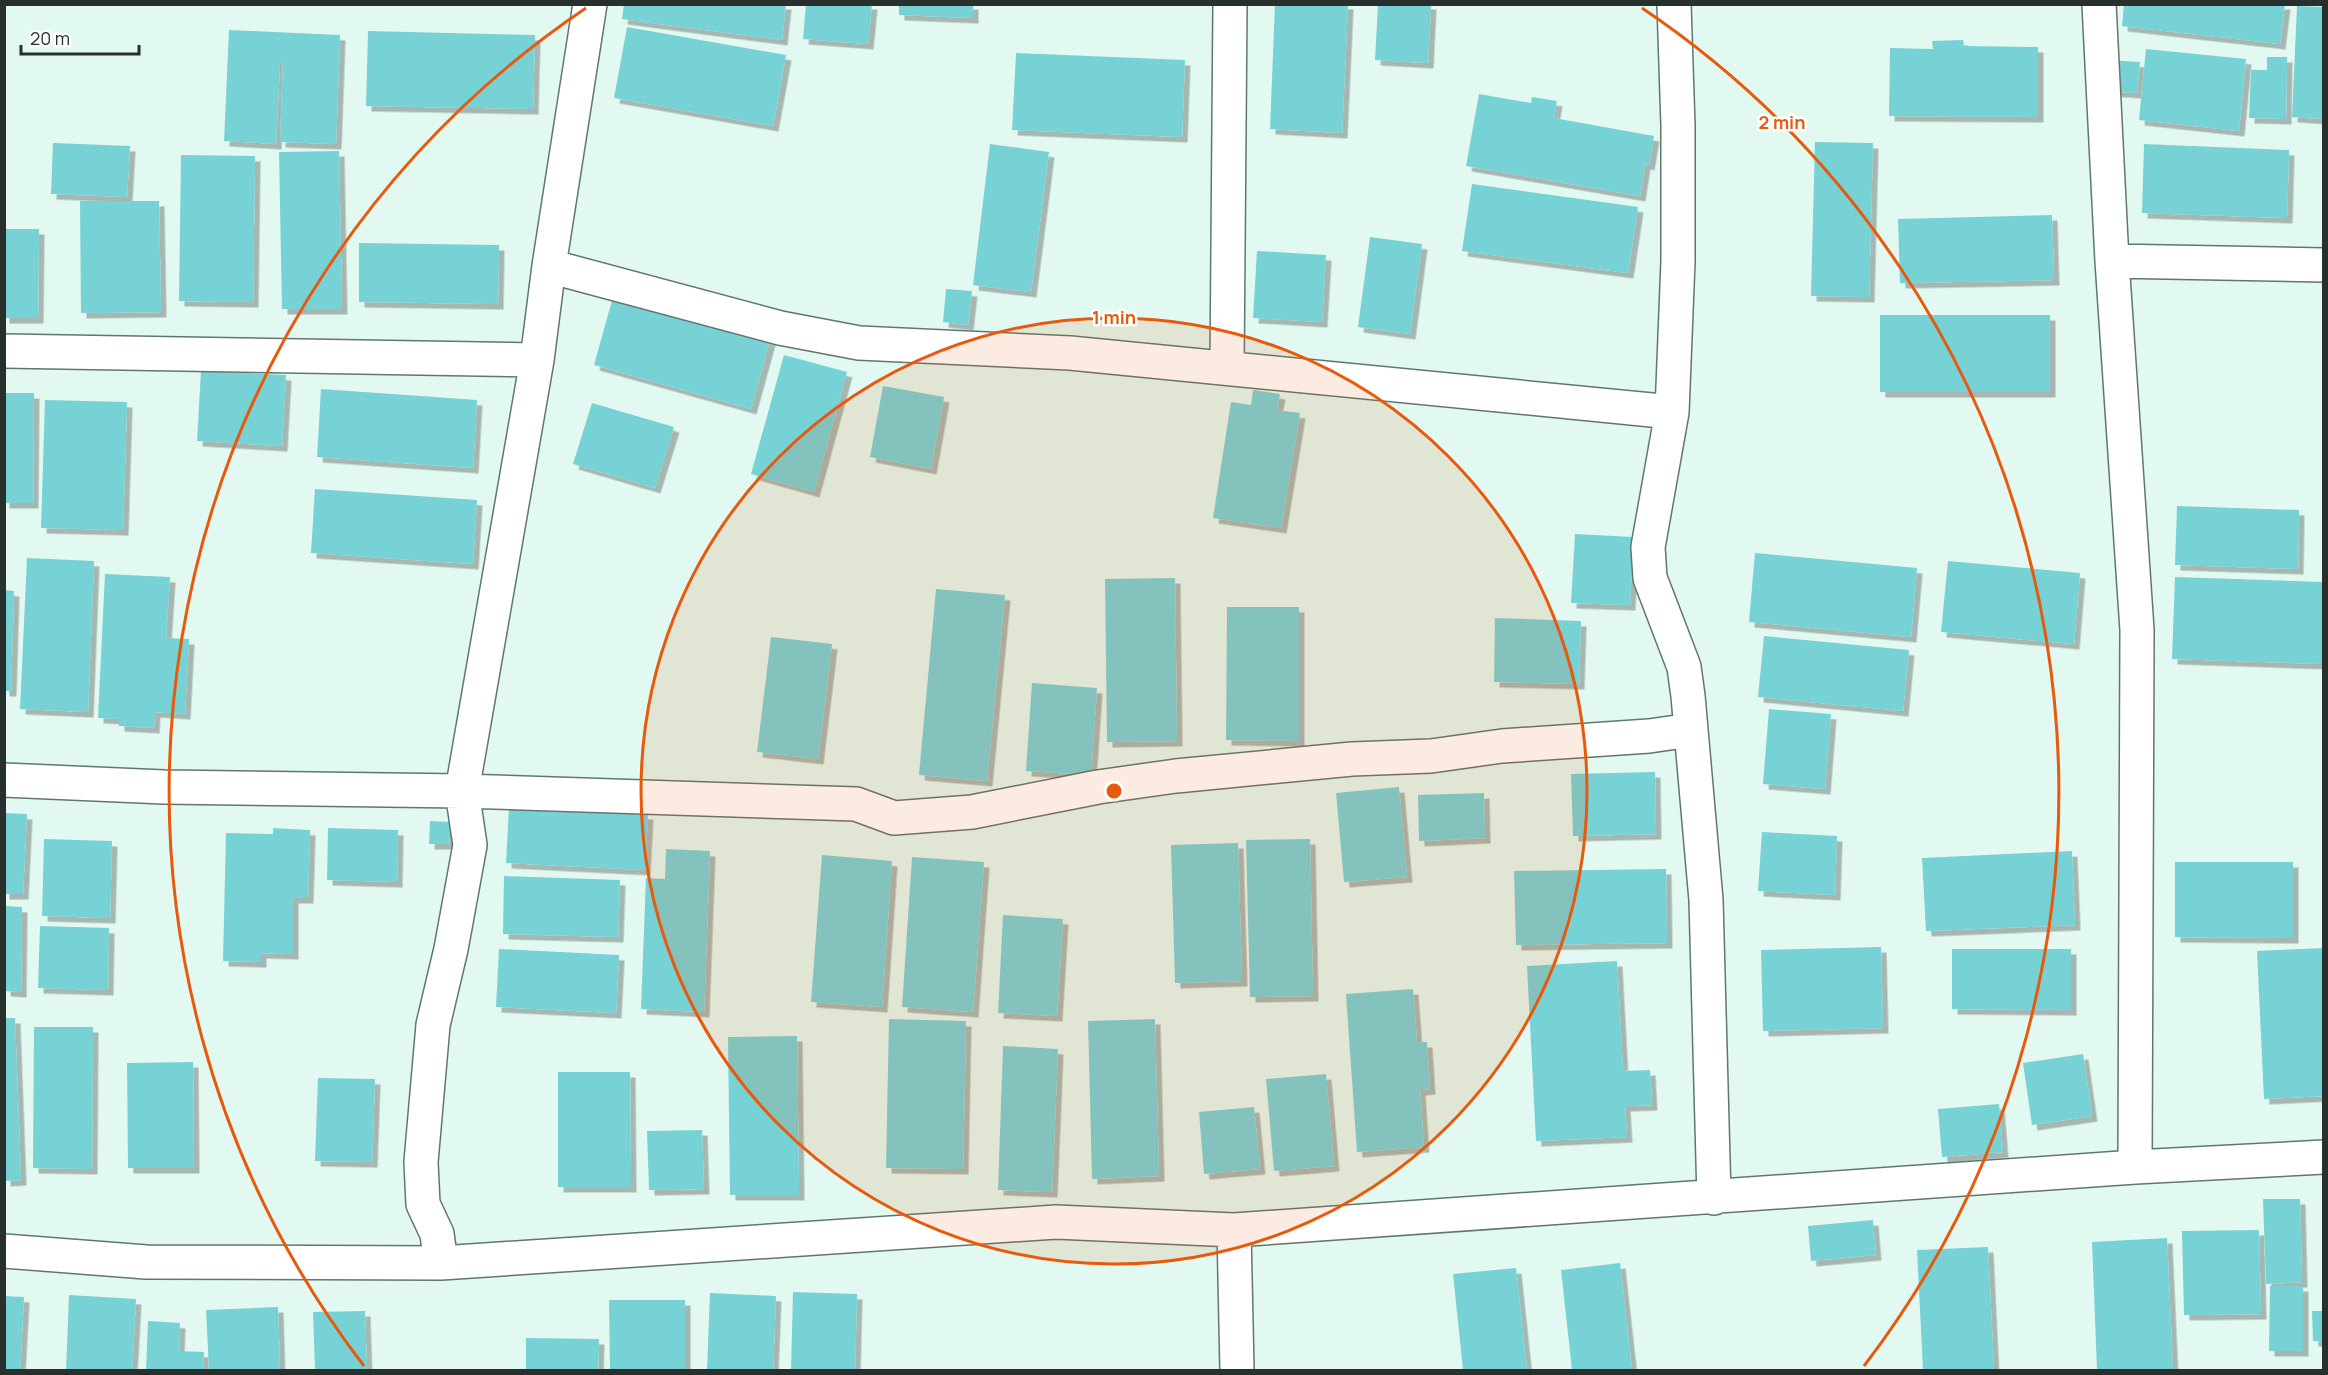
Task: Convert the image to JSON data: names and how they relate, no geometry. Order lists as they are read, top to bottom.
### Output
{
  "scale_bar": "20 m",
  "rings": ["2 min", "1 min"]
}
